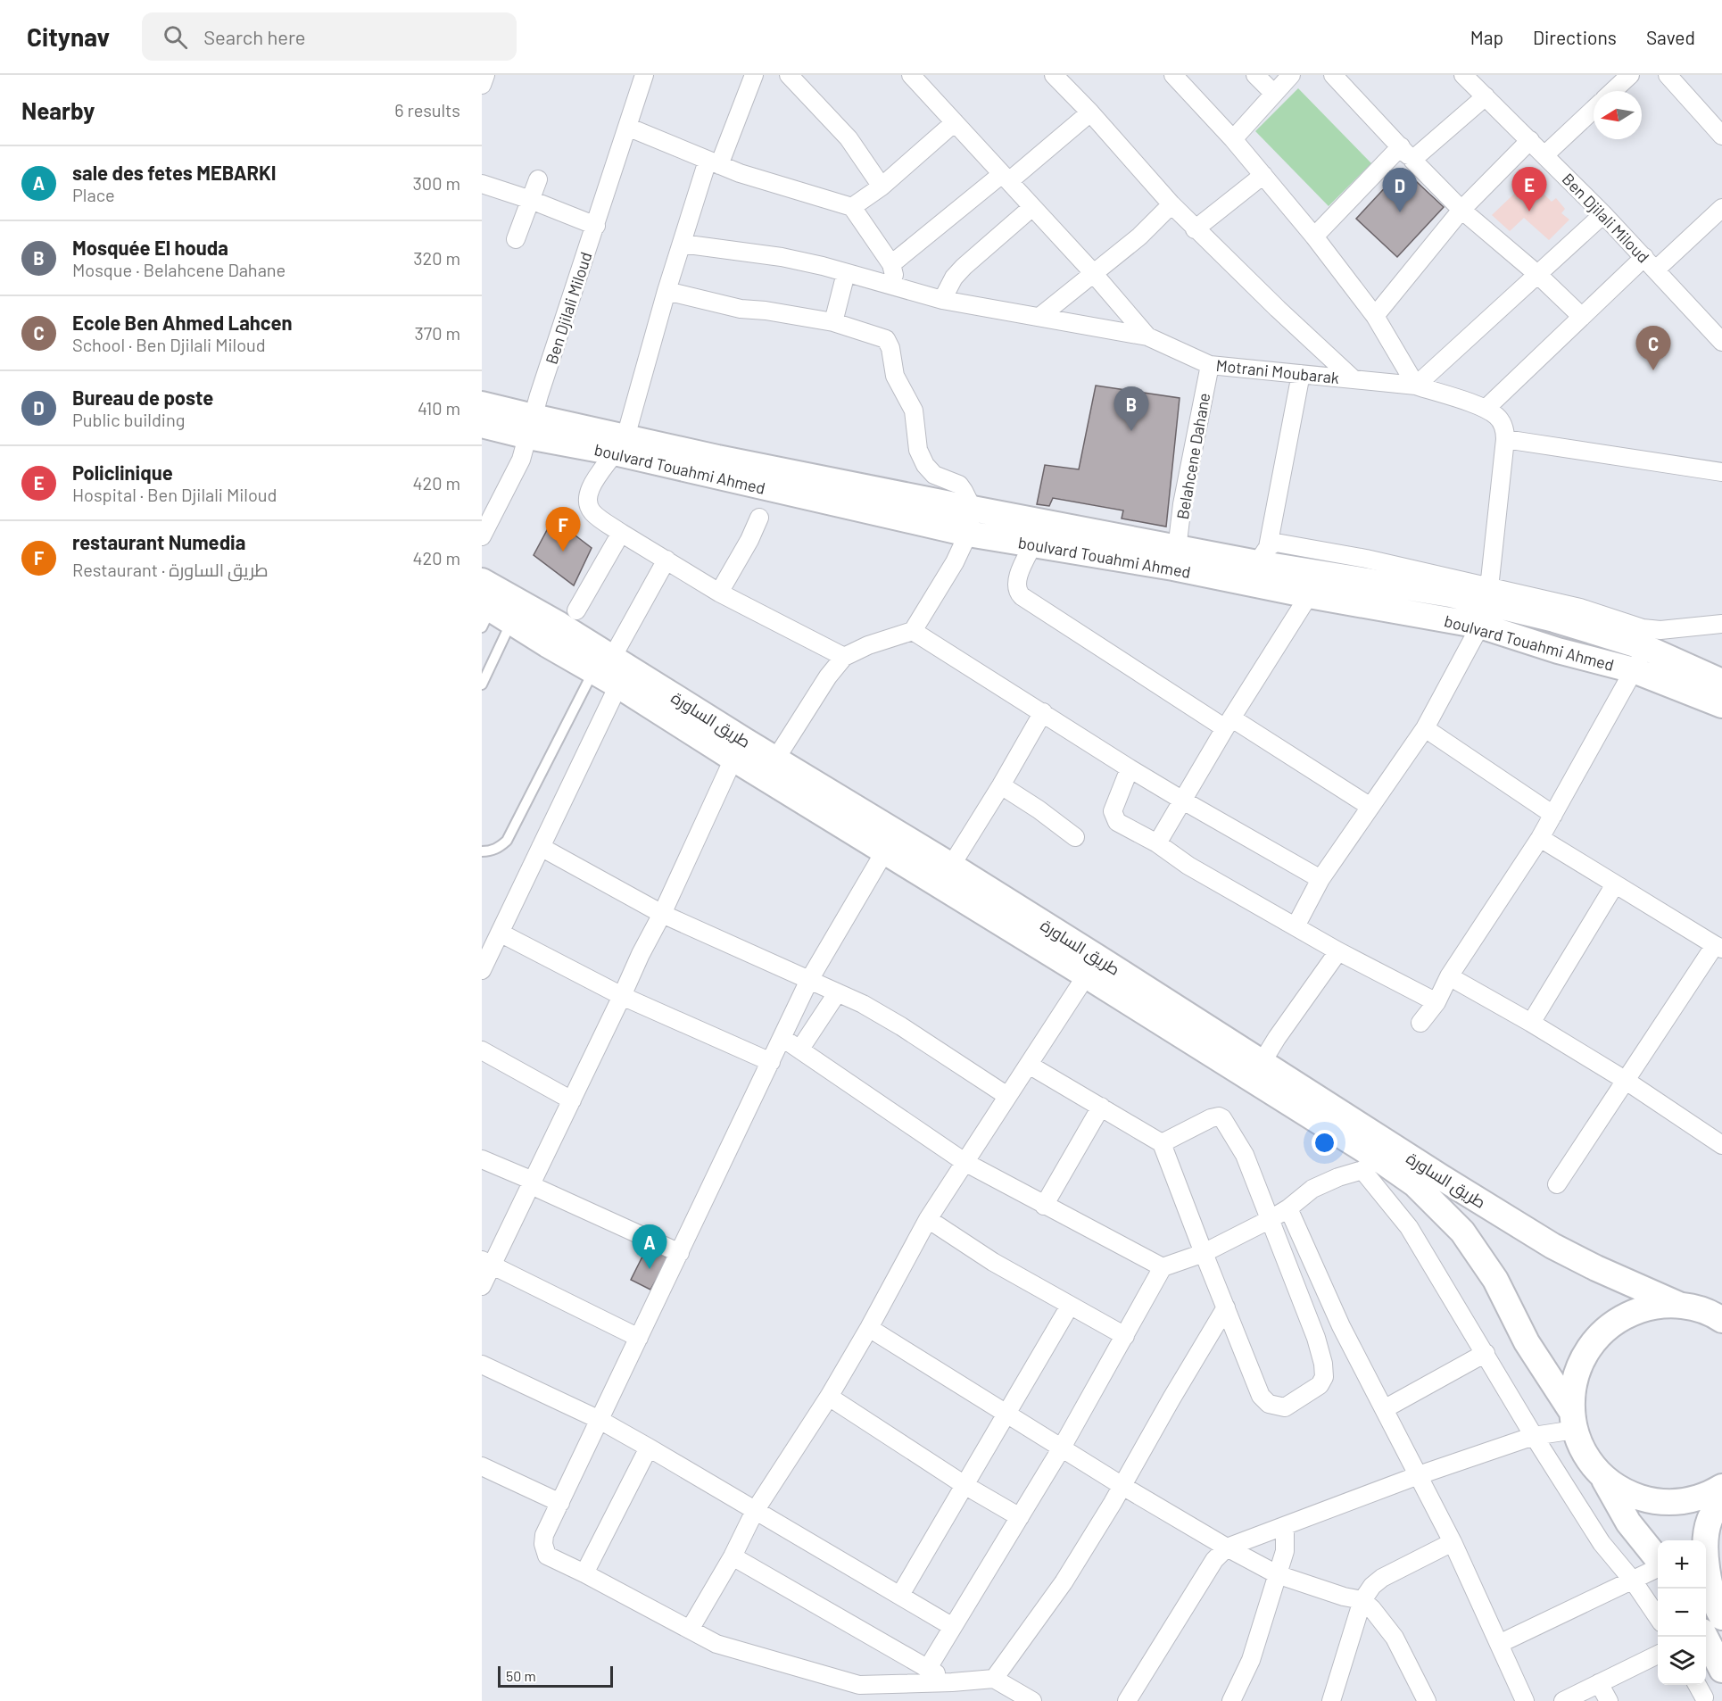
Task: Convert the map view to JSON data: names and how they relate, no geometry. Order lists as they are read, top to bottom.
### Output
{
  "streets": {
    "main road": ["boulvard Touahmi Ahmed", "طريق الساورة"],
    "street": ["Ben Djilali Miloud", "Motrani Moubarak", "Belahcene Dahane"]
  },
  "crossings": [
    ["Ben Djilali Miloud", "boulvard Touahmi Ahmed"],
    ["Motrani Moubarak", "Belahcene Dahane"],
    ["Belahcene Dahane", "boulvard Touahmi Ahmed"]
  ],
  "scale_bar": "50 m",
  "north": "left",
  "page": {
    "header": "Citynav",
    "search": "Search here",
    "nav": ["Map", "Directions", "Saved"],
    "heading": ["Nearby", "6 results"],
    "list": [
      {
        "mark": "A",
        "name": "sale des fetes MEBARKI",
        "note": "Place",
        "value": "300 m"
      },
      {
        "mark": "B",
        "name": "Mosquée El houda",
        "note": "Mosque · Belahcene Dahane",
        "value": "320 m"
      },
      {
        "mark": "C",
        "name": "Ecole Ben Ahmed Lahcen",
        "note": "School · Ben Djilali Miloud",
        "value": "370 m"
      },
      {
        "mark": "D",
        "name": "Bureau de poste",
        "note": "Public building",
        "value": "410 m"
      },
      {
        "mark": "E",
        "name": "Policlinique",
        "note": "Hospital · Ben Djilali Miloud",
        "value": "420 m"
      },
      {
        "mark": "F",
        "name": "restaurant Numedia",
        "note": "Restaurant · طريق الساورة",
        "value": "420 m"
      }
    ],
    "pins": [
      "E",
      "D",
      "C",
      "B",
      "F",
      "A"
    ],
    "map_buttons": ["+", "−"],
    "scale": "50 m"
  }
}
